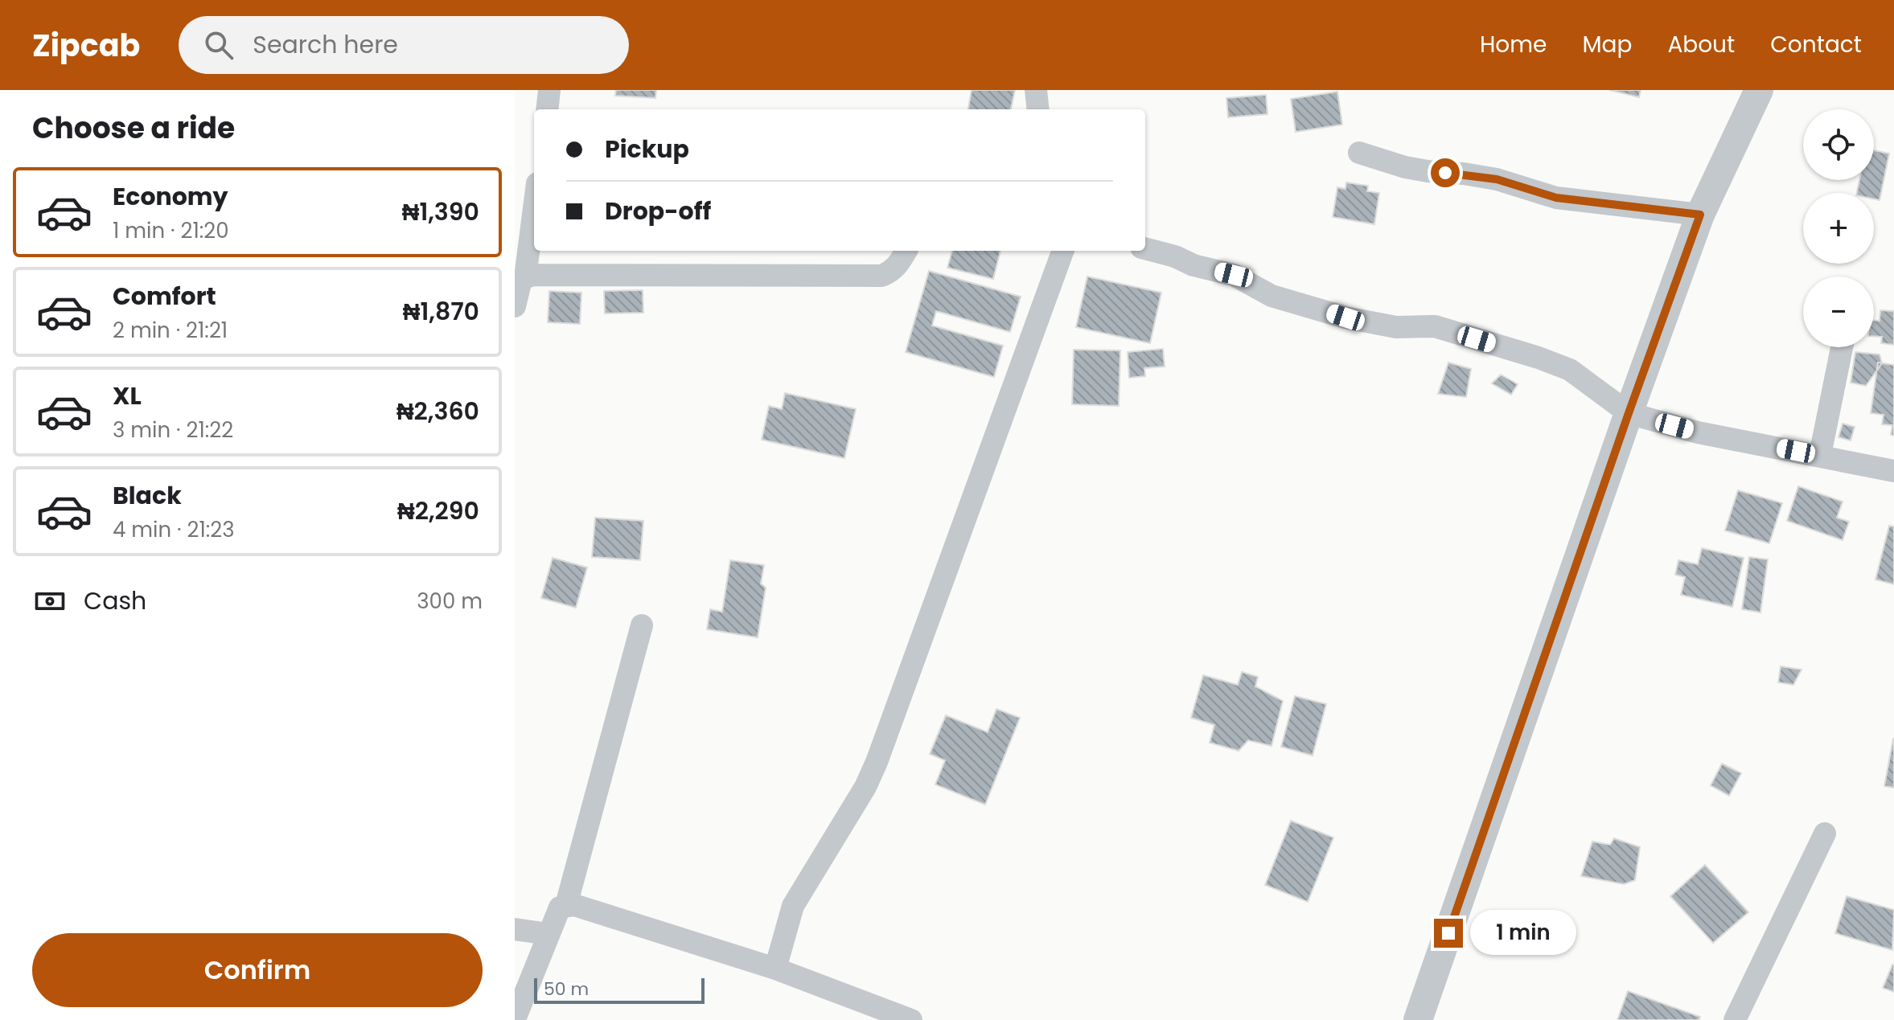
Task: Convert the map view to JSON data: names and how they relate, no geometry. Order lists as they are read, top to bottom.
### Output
{
  "scale_bar": "50 m",
  "page": {
    "header": "Zipcab",
    "search": "Search here",
    "nav": [
      "Home",
      "Map",
      "About",
      "Contact"
    ],
    "heading": "Choose a ride",
    "map_buttons": ["+", "−"],
    "banner": ["Pickup", "Drop-off"],
    "list": [
      {
        "name": "Economy",
        "note": "1 min · 21:20",
        "value": "₦1,390"
      },
      {
        "name": "Comfort",
        "note": "2 min · 21:21",
        "value": "₦1,870"
      },
      {
        "name": "XL",
        "note": "3 min · 21:22",
        "value": "₦2,360"
      },
      {
        "name": "Black",
        "note": "4 min · 21:23",
        "value": "₦2,290"
      }
    ],
    "pay": ["Cash", "300 m"],
    "bubble": "1 min",
    "buttons": "Confirm",
    "scale": "50 m"
  }
}
